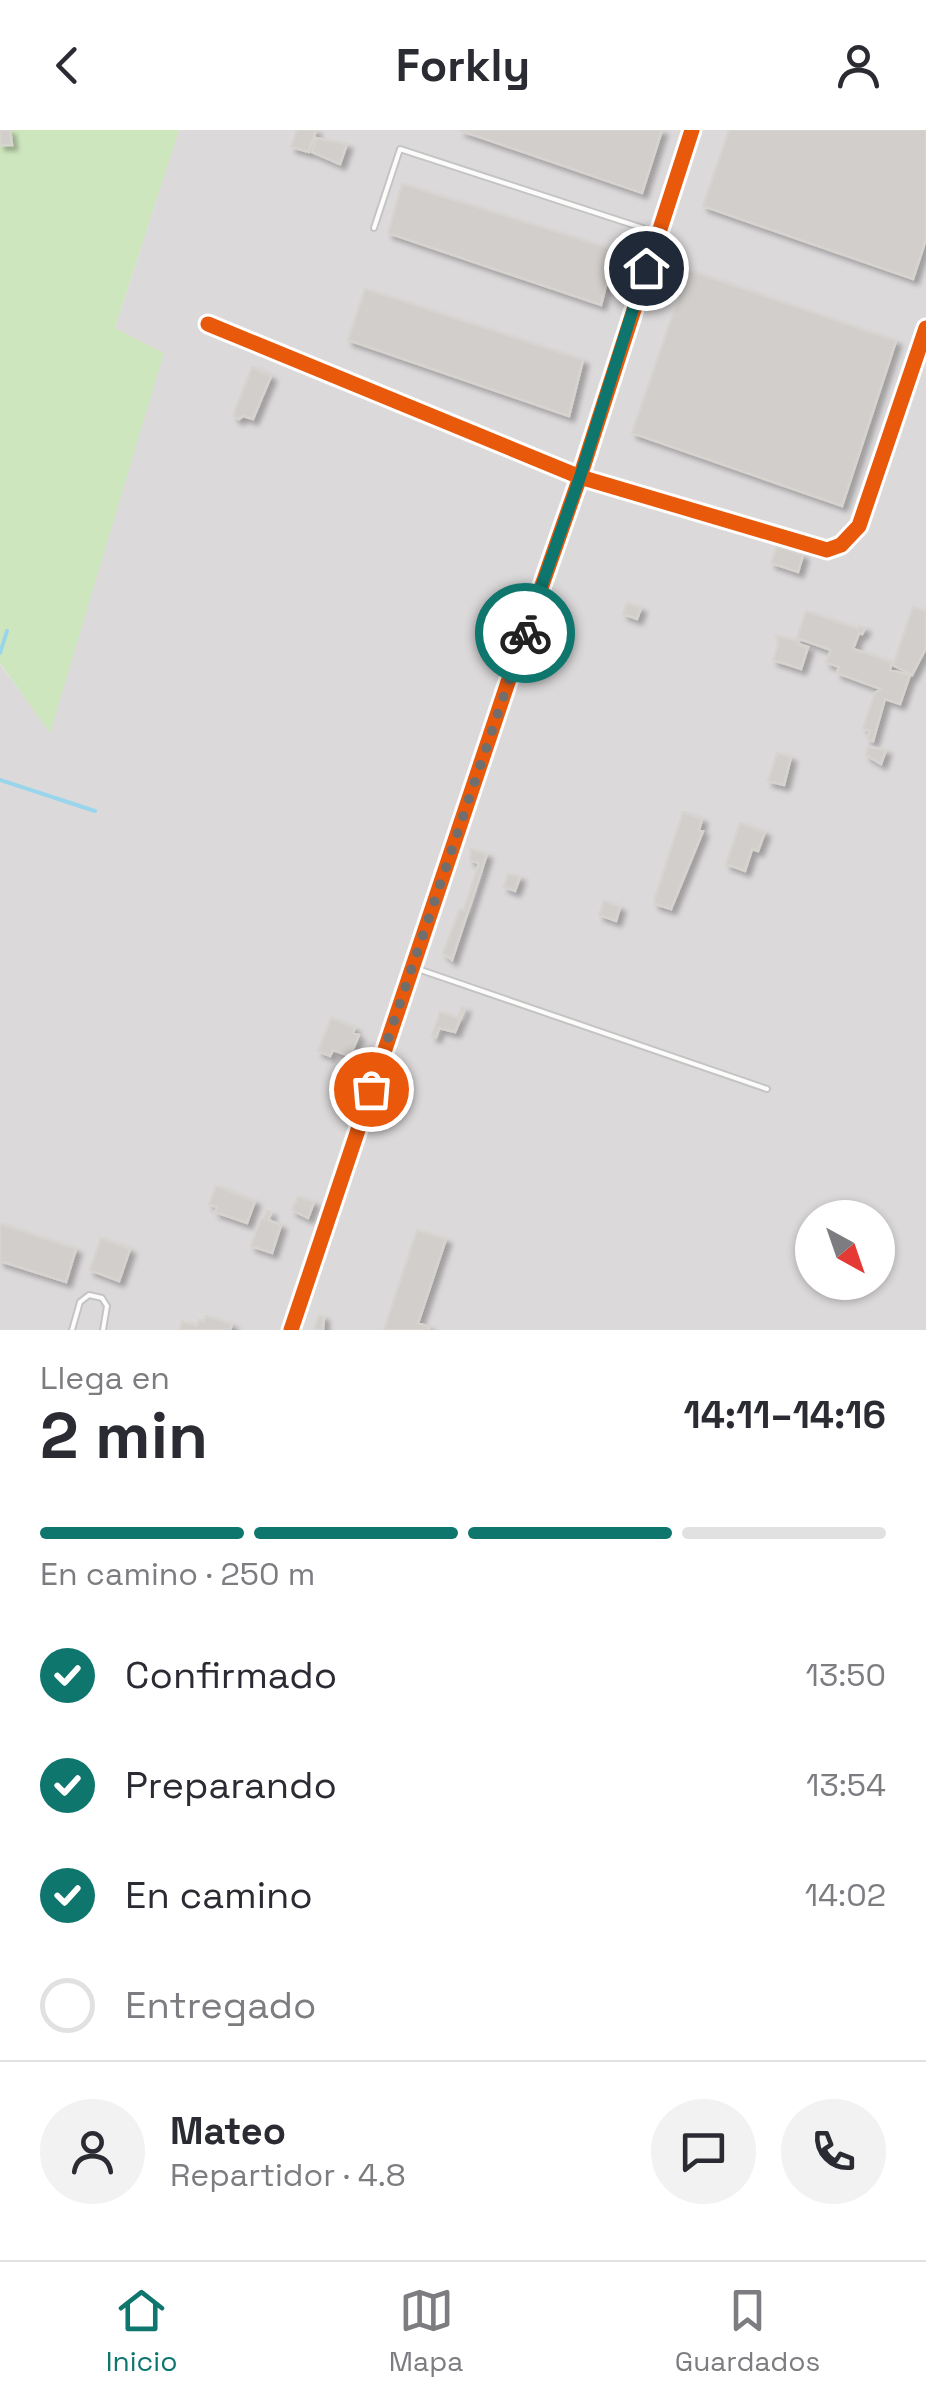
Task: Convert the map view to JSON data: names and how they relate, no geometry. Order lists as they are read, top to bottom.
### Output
{
  "north": "bottom right",
  "page": {
    "header": "Forkly",
    "heading": ["2 min", "Llega en", "14:11–14:16"],
    "panel": ["Mateo", "Repartidor · 4.8"],
    "bar": "En camino · 250 m",
    "list": [
      ["Confirmado", "13:50"],
      ["Preparando", "13:54"],
      ["En camino", "14:02"],
      "Entregado"
    ],
    "tabs": ["Inicio", "Mapa", "Guardados"]
  }
}
